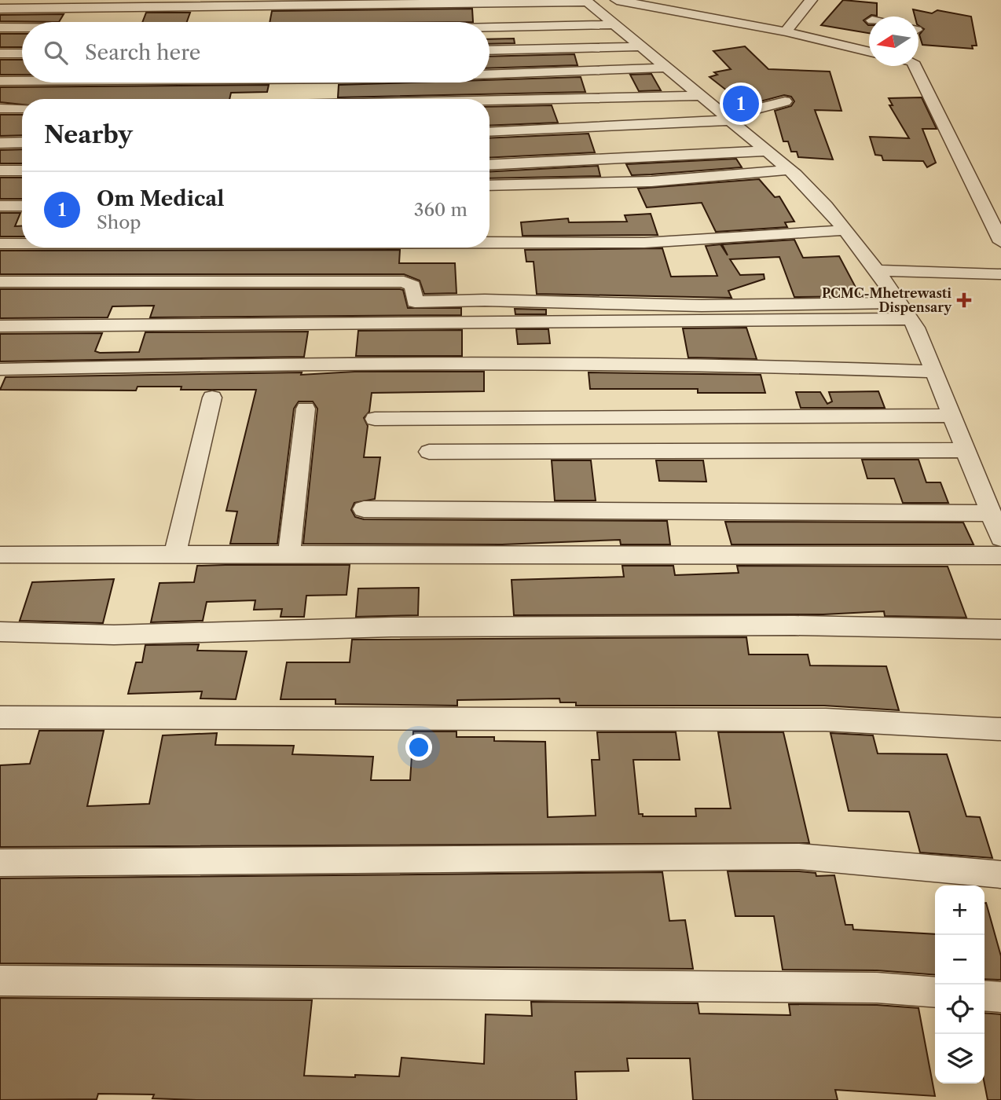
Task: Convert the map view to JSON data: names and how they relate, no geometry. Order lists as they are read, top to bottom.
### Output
{
  "places": {
    "health": ["PCMC-Mhetrewasti Dispensary"]
  },
  "north": "left",
  "page": {
    "search": "Search here",
    "pins": "1",
    "heading": "Nearby",
    "list": [
      {
        "mark": "1",
        "name": "Om Medical",
        "note": "Shop",
        "value": "360 m"
      }
    ],
    "map_buttons": ["+", "−"]
  }
}
